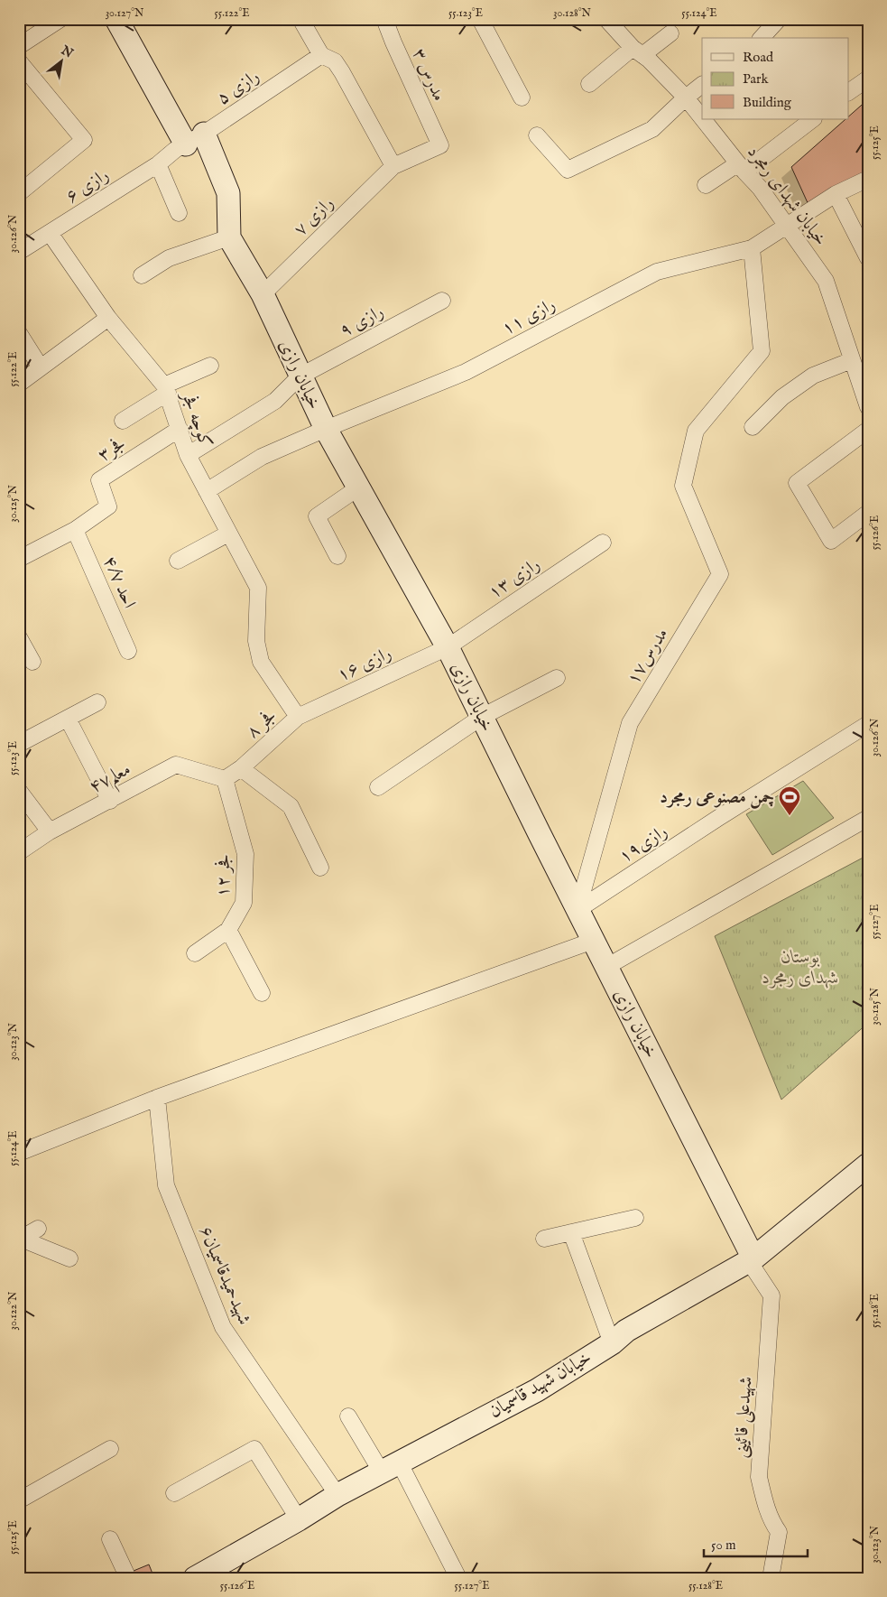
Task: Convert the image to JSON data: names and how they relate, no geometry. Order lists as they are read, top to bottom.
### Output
{
  "streets": {
    "street": [
      "مدرس ۳",
      "رازی ۵",
      "رازی ۶",
      "خیابان شهدای رمجرد",
      "رازی ۷",
      "رازی ۱۱",
      "رازی ۹",
      "خیابان رازی",
      "کوچه فجر",
      "فجر۳",
      "رازی ۱۳",
      "احد ۴/۷",
      "مدرس۱۷",
      "رازی ۱۶",
      "فجر ۸",
      "معلم۴۷",
      "رازی۱۹",
      "فجر ۱۲",
      "شهیدحمیدقاسمیان۶",
      "خیابان شهید قاسمیان",
      "شهیدعلی قائینی"
    ]
  },
  "crossings": [
    ["مدرس ۳", "رازی ۷"],
    ["رازی ۵", "رازی ۶"],
    ["رازی ۵", "خیابان رازی"],
    ["رازی ۶", "خیابان رازی"],
    ["رازی ۶", "کوچه فجر"],
    ["خیابان شهدای رمجرد", "رازی ۱۱"],
    ["رازی ۷", "خیابان رازی"],
    ["رازی ۱۱", "خیابان رازی"],
    ["رازی ۱۱", "کوچه فجر"],
    ["رازی ۱۱", "مدرس۱۷"],
    ["رازی ۹", "خیابان رازی"],
    ["رازی ۹", "کوچه فجر"],
    ["خیابان رازی", "رازی ۱۳"],
    ["خیابان رازی", "مدرس۱۷"],
    ["خیابان رازی", "رازی ۱۶"],
    ["خیابان رازی", "رازی۱۹"],
    ["خیابان رازی", "خیابان شهید قاسمیان"],
    ["خیابان رازی", "شهیدعلی قائینی"],
    ["کوچه فجر", "فجر۳"],
    ["کوچه فجر", "فجر ۸"],
    ["فجر۳", "احد ۴/۷"],
    ["رازی ۱۳", "رازی ۱۶"],
    ["مدرس۱۷", "رازی۱۹"],
    ["رازی ۱۶", "فجر ۸"],
    ["فجر ۸", "معلم۴۷"],
    ["فجر ۸", "فجر ۱۲"],
    ["معلم۴۷", "فجر ۱۲"],
    ["شهیدحمیدقاسمیان۶", "خیابان شهید قاسمیان"],
    ["خیابان شهید قاسمیان", "شهیدعلی قائینی"]
  ],
  "parks": ["بوستان شهدای رمجرد"],
  "places": {
    "sports": ["چمن مصنوعی رمجرد"]
  },
  "legend": ["Road", "Park", "Building"],
  "scale_bar": "50 m",
  "north": "top right",
  "coordinates": [
    "30.127°N",
    "55.122°E",
    "55.123°E",
    "30.128°N",
    "55.124°E",
    "55.125°E",
    "30.126°N",
    "30.125°N",
    "55.126°E",
    "55.127°E",
    "30.123°N",
    "30.122°N",
    "55.128°E"
  ]
}
